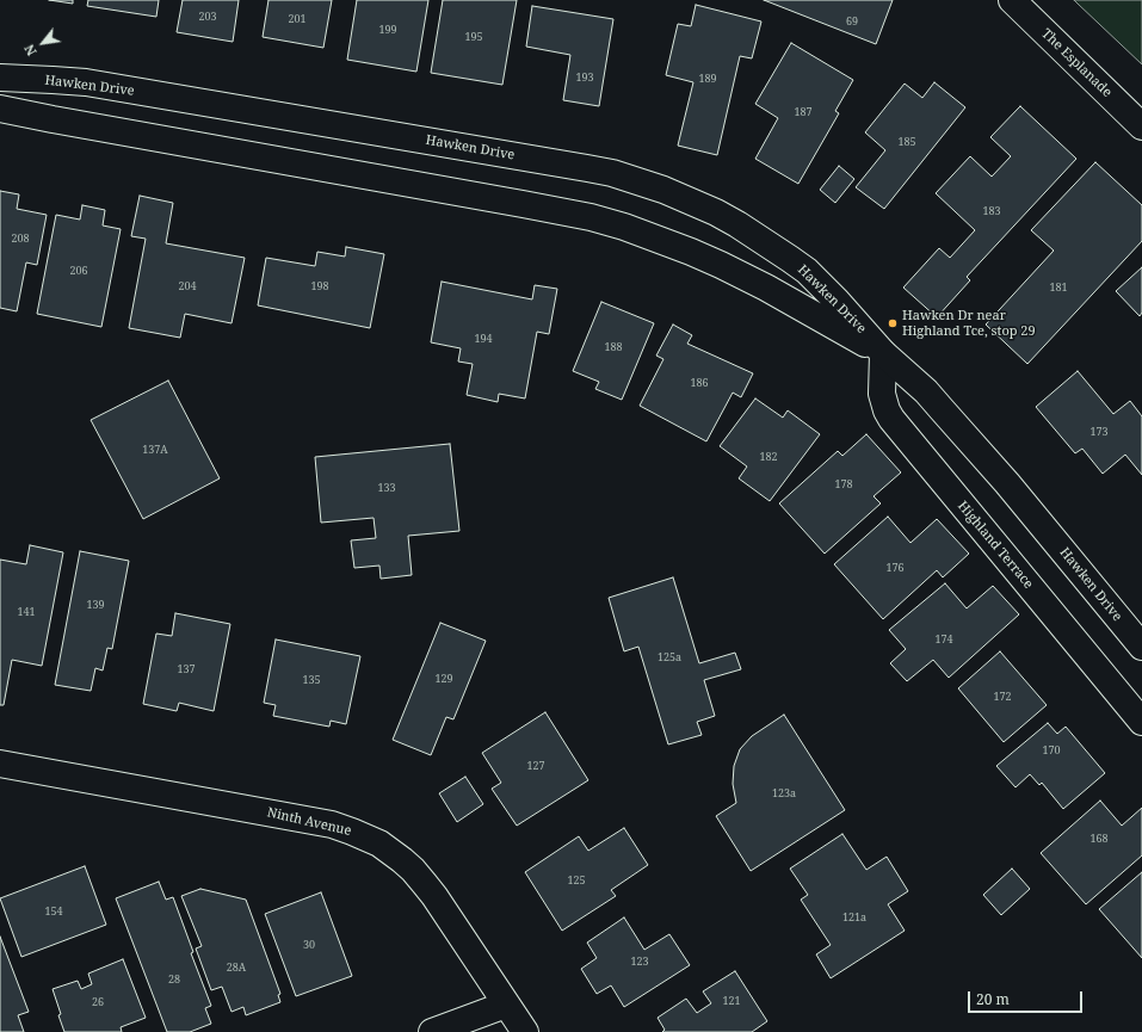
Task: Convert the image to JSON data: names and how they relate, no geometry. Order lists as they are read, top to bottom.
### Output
{
  "streets": {
    "main road": [
      "The Esplanade",
      "Hawken Drive",
      "Highland Terrace",
      "Ninth Avenue"
    ]
  },
  "crossings": [
    ["Hawken Drive", "Highland Terrace"]
  ],
  "places": ["Hawken Dr near Highland Tce, stop 29"],
  "house_numbers": [
    "203",
    "201",
    "69",
    "199",
    "195",
    "193",
    "189",
    "187",
    "185",
    "183",
    "208",
    "206",
    "204",
    "198",
    "181",
    "194",
    "188",
    "186",
    "173",
    "137A",
    "182",
    "178",
    "133",
    "176",
    "139",
    "141",
    "174",
    "125a",
    "137",
    "129",
    "135",
    "172",
    "170",
    "127",
    "123a",
    "168",
    "125",
    "154",
    "121a",
    "30",
    "123",
    "28A",
    "28",
    "121",
    "26"
  ],
  "scale_bar": "20 m",
  "north": "bottom left"
}
